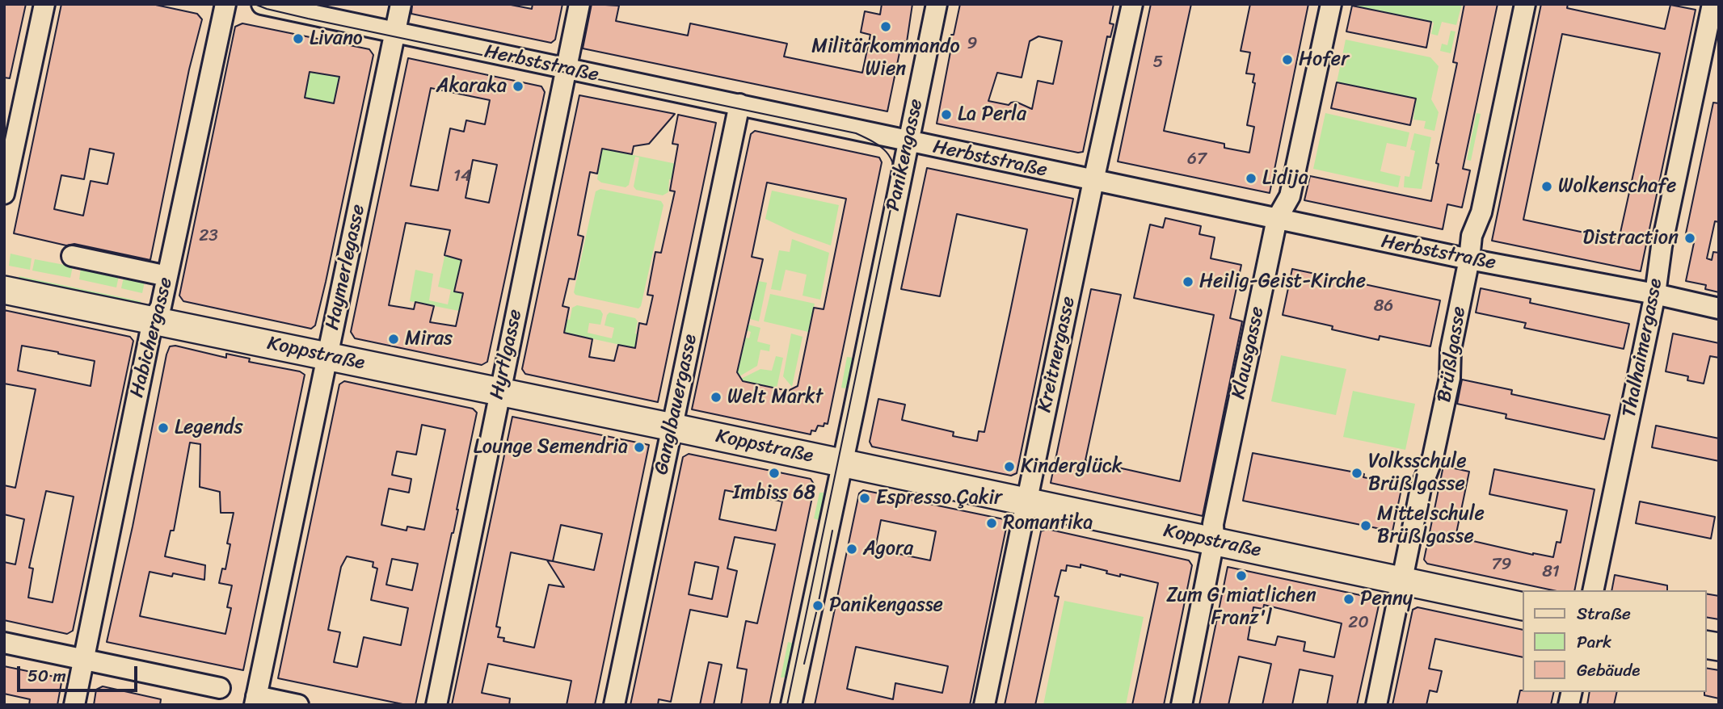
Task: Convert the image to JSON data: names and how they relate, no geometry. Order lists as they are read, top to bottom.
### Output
{
  "streets": {
    "main road": ["Koppstraße"],
    "street": [
      "Herbststraße",
      "Panikengasse",
      "Haymerlegasse",
      "Habichergasse",
      "Thalhaimergasse",
      "Klausgasse",
      "Hyrtlgasse",
      "Kreitnergasse",
      "Brüßlgasse",
      "Ganglbauergasse"
    ]
  },
  "crossings": [
    ["Herbststraße", "Panikengasse"],
    ["Herbststraße", "Haymerlegasse"],
    ["Herbststraße", "Thalhaimergasse"],
    ["Herbststraße", "Klausgasse"],
    ["Herbststraße", "Hyrtlgasse"],
    ["Herbststraße", "Kreitnergasse"],
    ["Herbststraße", "Brüßlgasse"],
    ["Herbststraße", "Ganglbauergasse"],
    ["Panikengasse", "Koppstraße"],
    ["Haymerlegasse", "Koppstraße"],
    ["Habichergasse", "Koppstraße"],
    ["Klausgasse", "Koppstraße"],
    ["Koppstraße", "Hyrtlgasse"],
    ["Koppstraße", "Kreitnergasse"],
    ["Koppstraße", "Brüßlgasse"],
    ["Koppstraße", "Ganglbauergasse"]
  ],
  "places": [
    "Militärkommando Wien",
    "Livano",
    "Hofer",
    "Akaraka",
    "La Perla",
    "Lidija",
    "Wolkenschafe",
    "Distraction",
    "Heilig-Geist-Kirche",
    "Miras",
    "Welt Markt",
    "Legends",
    "Lounge Semendria",
    "Kinderglück",
    "Imbiss 68",
    "Volksschule Brüßlgasse",
    "Espresso Çakir",
    "Romantika",
    "Mittelschule Brüßlgasse",
    "Agora",
    "Zum G'miatlichen Franz'l",
    "Penny",
    "Panikengasse"
  ],
  "house_numbers": [
    "9",
    "5",
    "67",
    "14",
    "23",
    "86",
    "79",
    "81",
    "20"
  ],
  "legend": ["Straße", "Park", "Gebäude"],
  "scale_bar": "50 m"
}
